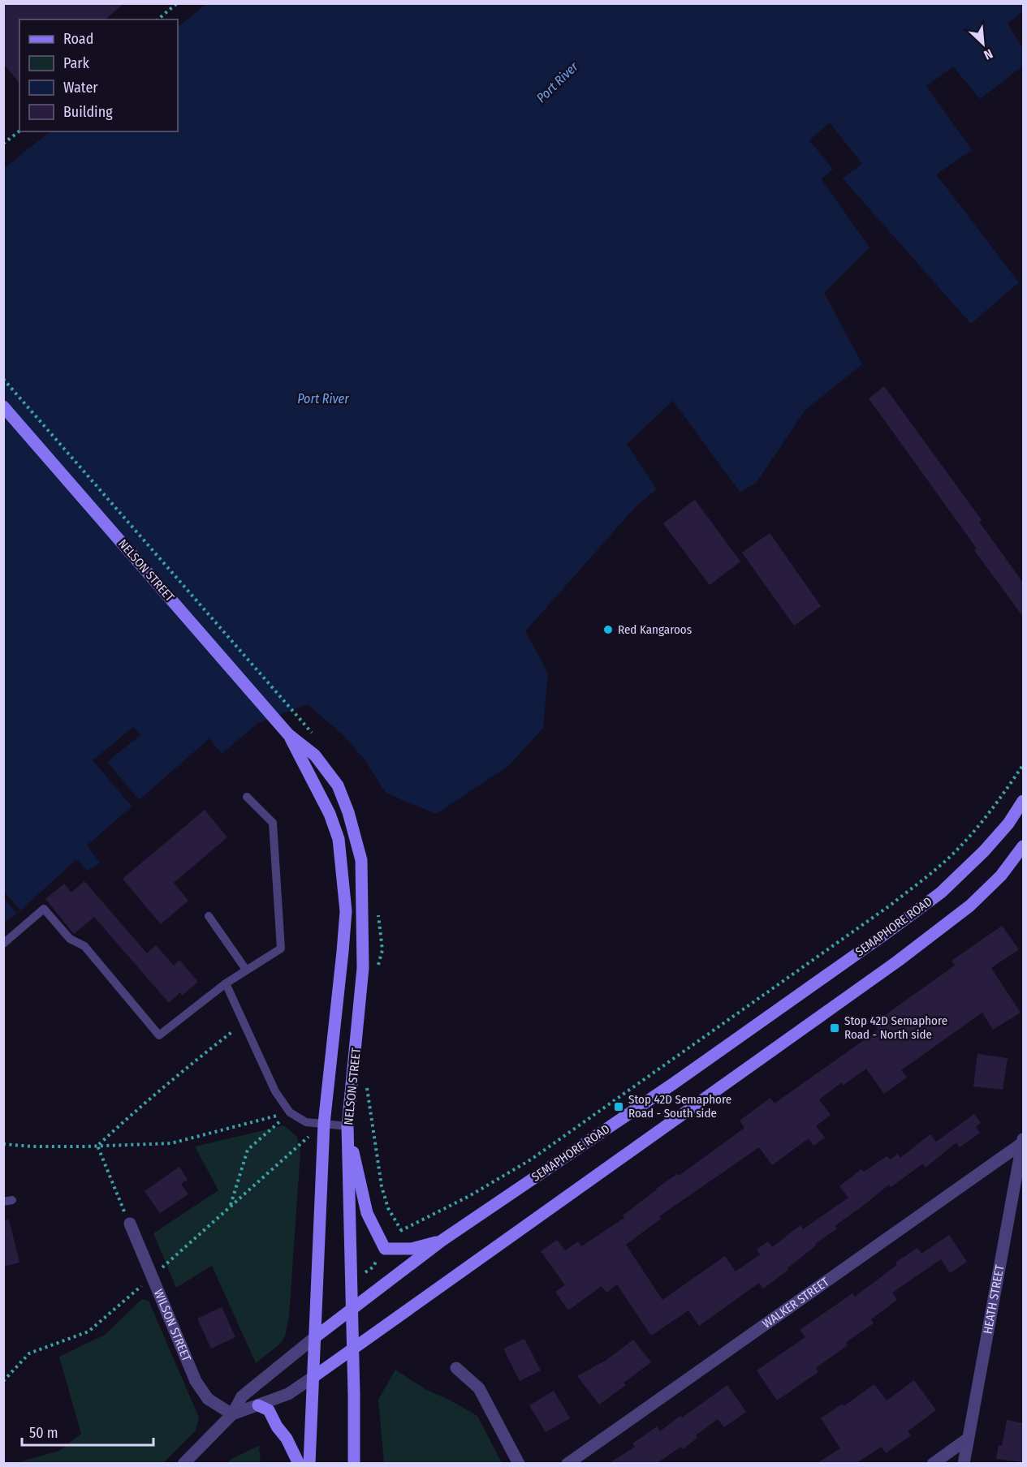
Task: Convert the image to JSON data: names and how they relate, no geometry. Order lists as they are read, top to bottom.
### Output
{
  "streets": {
    "main road": ["NELSON STREET", "SEMAPHORE ROAD"],
    "street": ["HEATH STREET", "WALKER STREET", "WILSON STREET"]
  },
  "crossings": [
    ["NELSON STREET", "SEMAPHORE ROAD"],
    ["SEMAPHORE ROAD", "WILSON STREET"],
    ["HEATH STREET", "WALKER STREET"]
  ],
  "water": ["Port River"],
  "places": {
    "other": ["Red Kangaroos"],
    "transit": ["Stop 42D Semaphore Road - North side", "Stop 42D Semaphore Road - South side"]
  },
  "legend": [
    "Road",
    "Park",
    "Water",
    "Building"
  ],
  "scale_bar": "50 m",
  "north": "bottom right"
}
